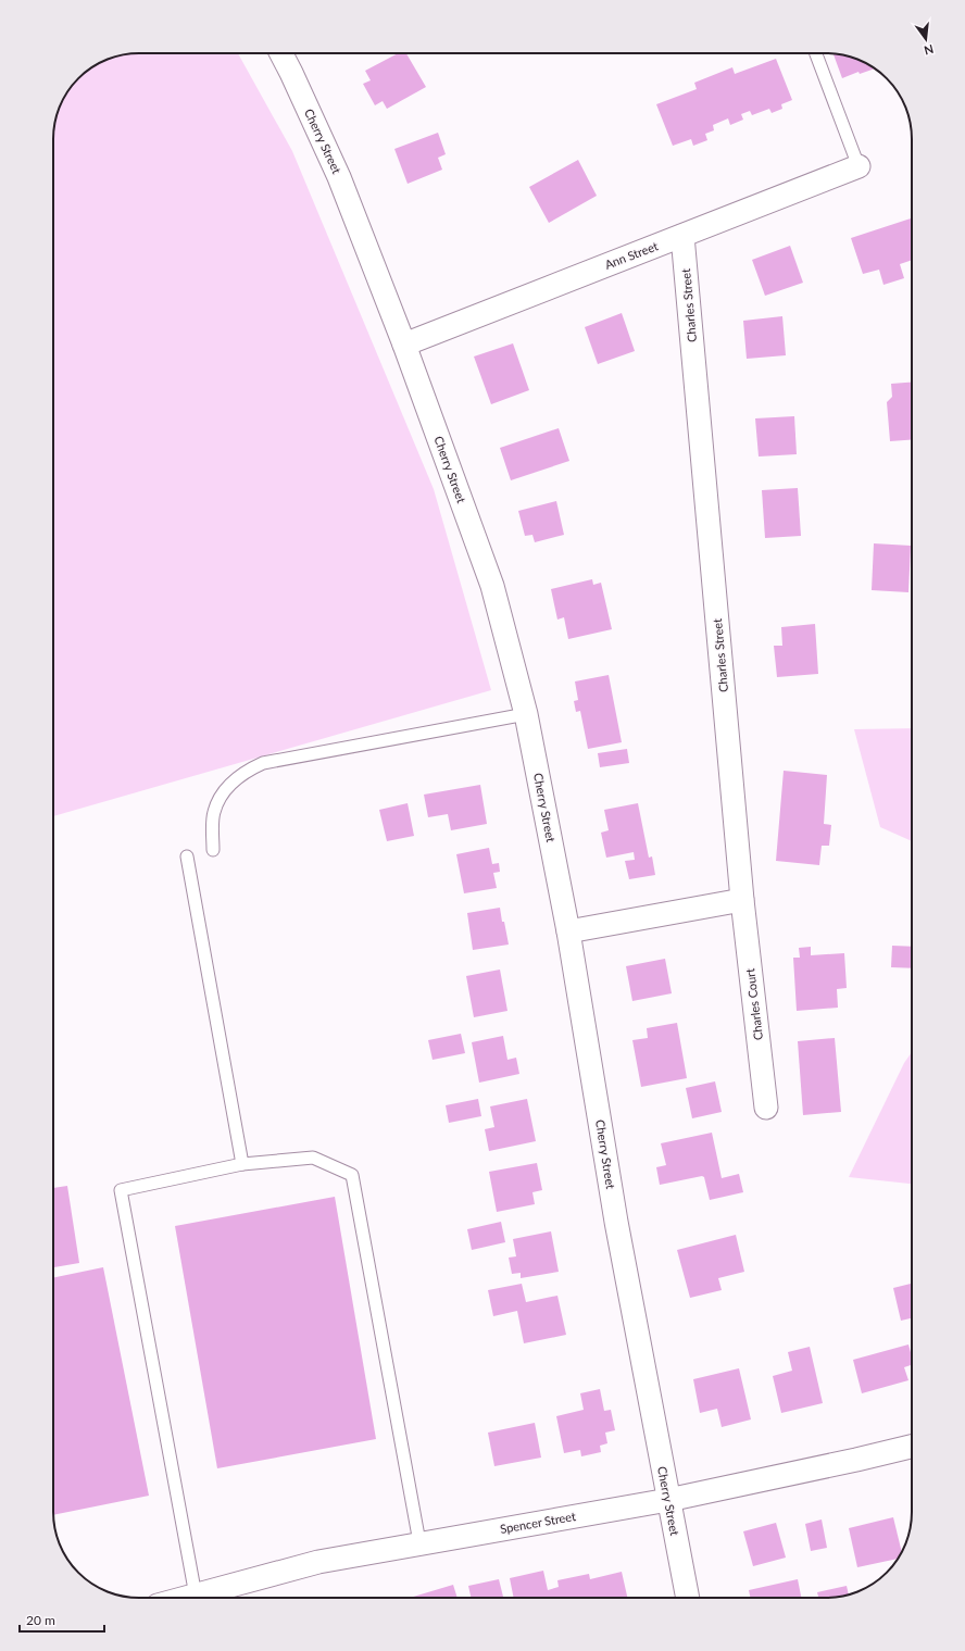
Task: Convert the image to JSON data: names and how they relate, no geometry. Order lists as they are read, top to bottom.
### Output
{
  "streets": {
    "street": [
      "Cherry Street",
      "Ann Street",
      "Charles Street",
      "Charles Court",
      "Spencer Street"
    ]
  },
  "crossings": [
    ["Cherry Street", "Ann Street"],
    ["Cherry Street", "Spencer Street"],
    ["Ann Street", "Charles Street"],
    ["Charles Street", "Charles Court"]
  ],
  "scale_bar": "20 m",
  "north": "bottom"
}
